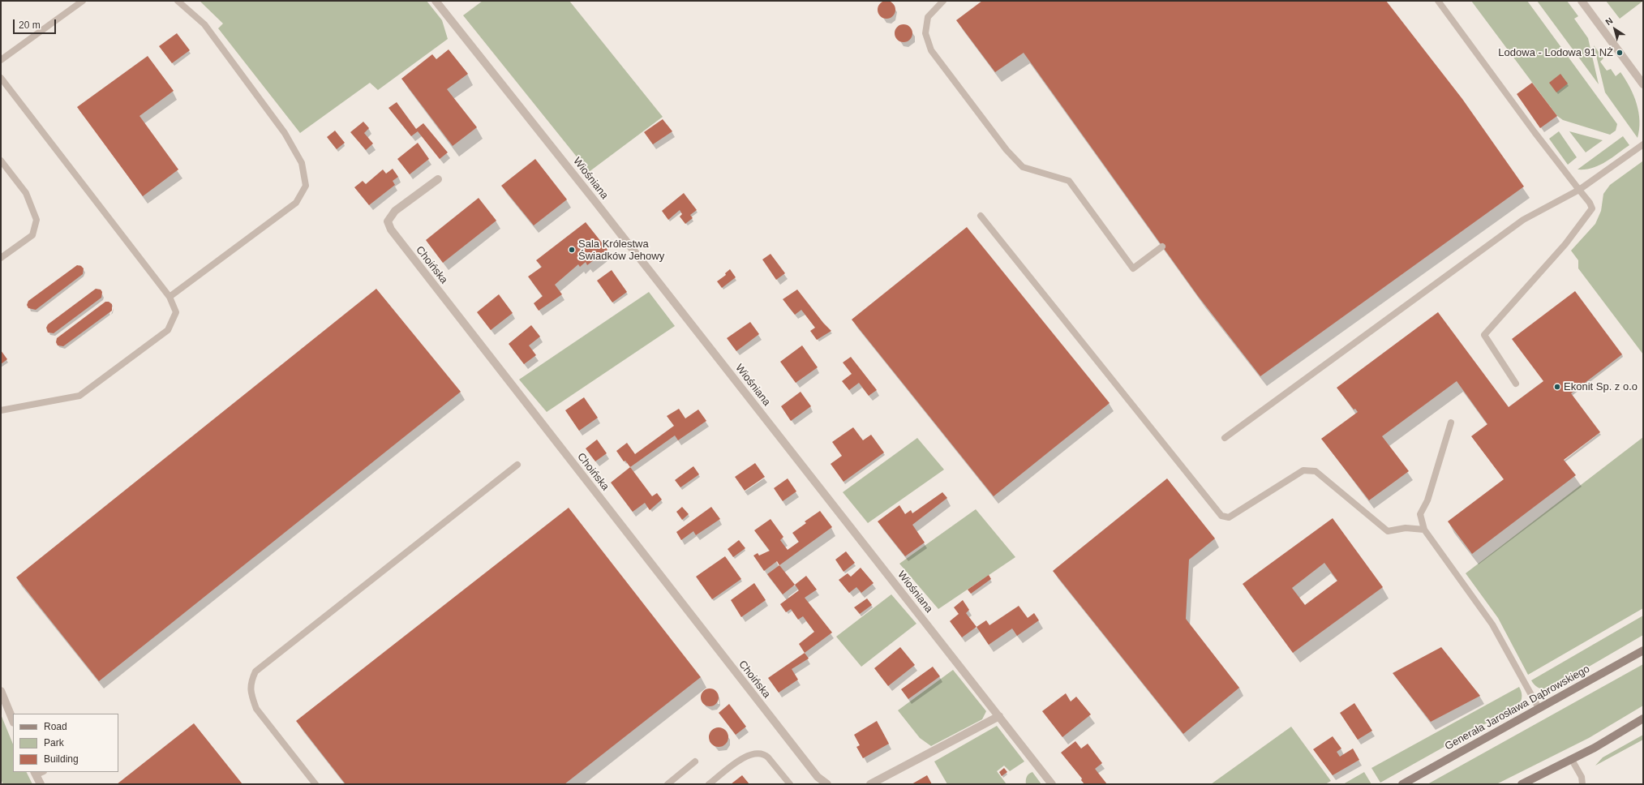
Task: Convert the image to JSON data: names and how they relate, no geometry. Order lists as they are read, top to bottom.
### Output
{
  "streets": {
    "main road": ["Generała Jarosława Dąbrowskiego"],
    "street": ["Wiośniana", "Choińska"]
  },
  "places": ["Lodowa - Lodowa 91 NŻ", "Sala Królestwa Świadków Jehowy", "Ekonit Sp. z o.o"],
  "legend": ["Road", "Park", "Building"],
  "scale_bar": "20 m",
  "north": "top left"
}
